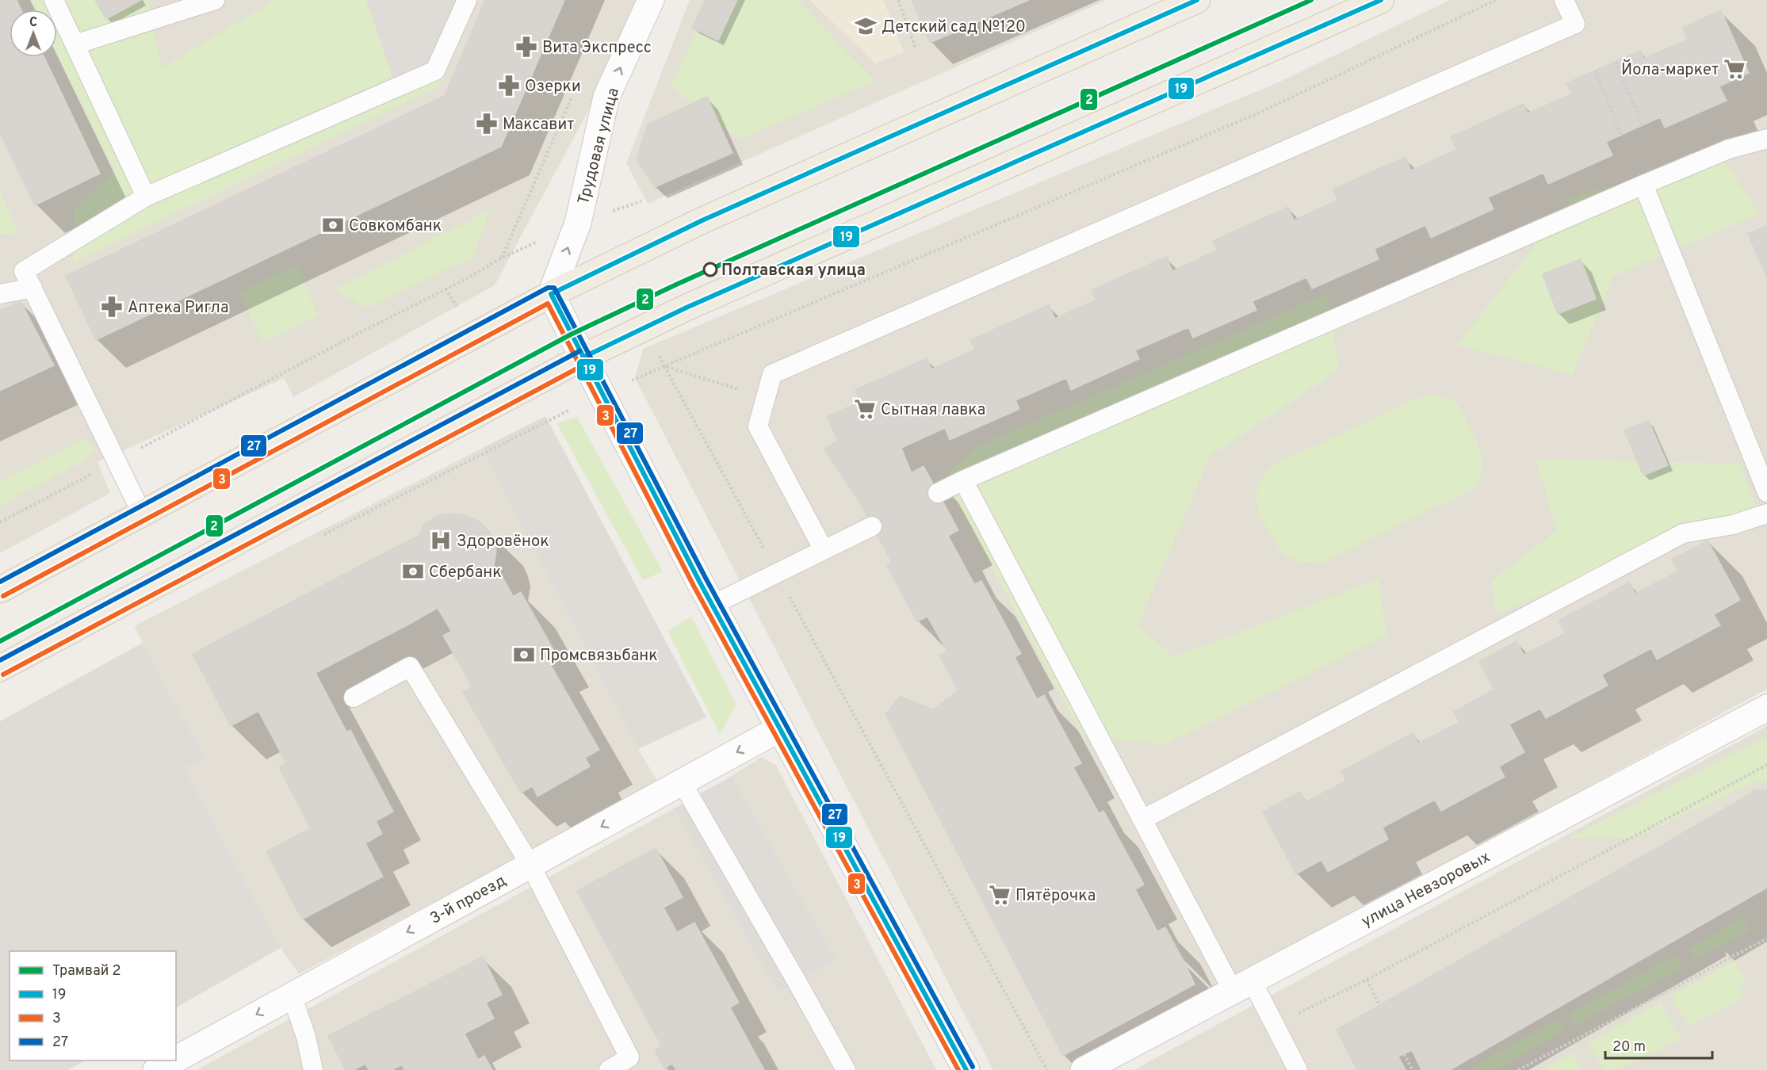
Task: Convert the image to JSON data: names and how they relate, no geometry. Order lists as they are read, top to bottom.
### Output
{
  "streets": {
    "street": ["Трудовая улица", "улица Невзоровых", "3-й проезд"]
  },
  "one_way": ["Трудовая улица", "3-й проезд"],
  "places": {
    "school or university": ["Детский сад №120"],
    "pharmacy": [
      "Вита Экспресс",
      "Озерки",
      "Максавит",
      "Аптека Ригла"
    ],
    "supermarket": ["Йола-маркет", "Сытная лавка", "Пятёрочка"],
    "bank": ["Совкомбанк", "Сбербанк", "Промсвязьбанк"],
    "other": ["Полтавская улица"],
    "hospital": ["Здоровёнок"]
  },
  "lines": [
    "tram line 2",
    "transit line 19",
    "transit line 27",
    "transit line 3"
  ],
  "legend": [
    "Трамвай 2",
    "19",
    "3",
    "27"
  ],
  "scale_bar": "20 m",
  "north": "top"
}
